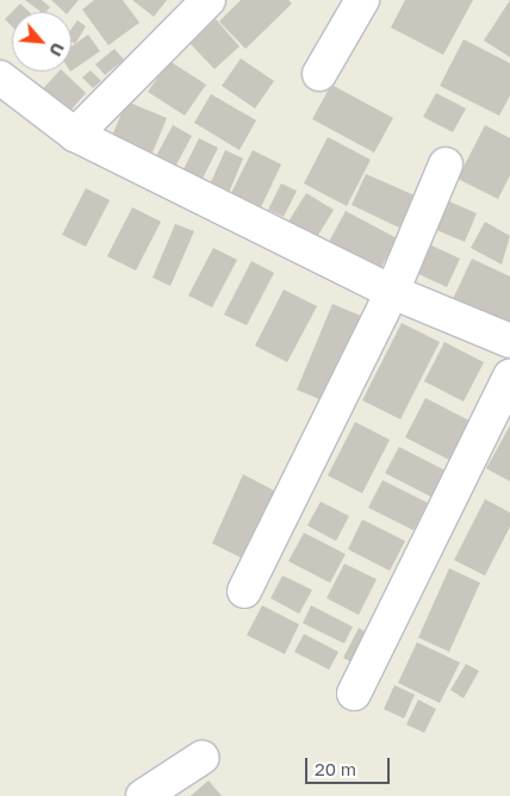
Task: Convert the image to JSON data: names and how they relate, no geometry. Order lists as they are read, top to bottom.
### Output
{
  "scale_bar": "20 m",
  "north": "bottom right"
}
